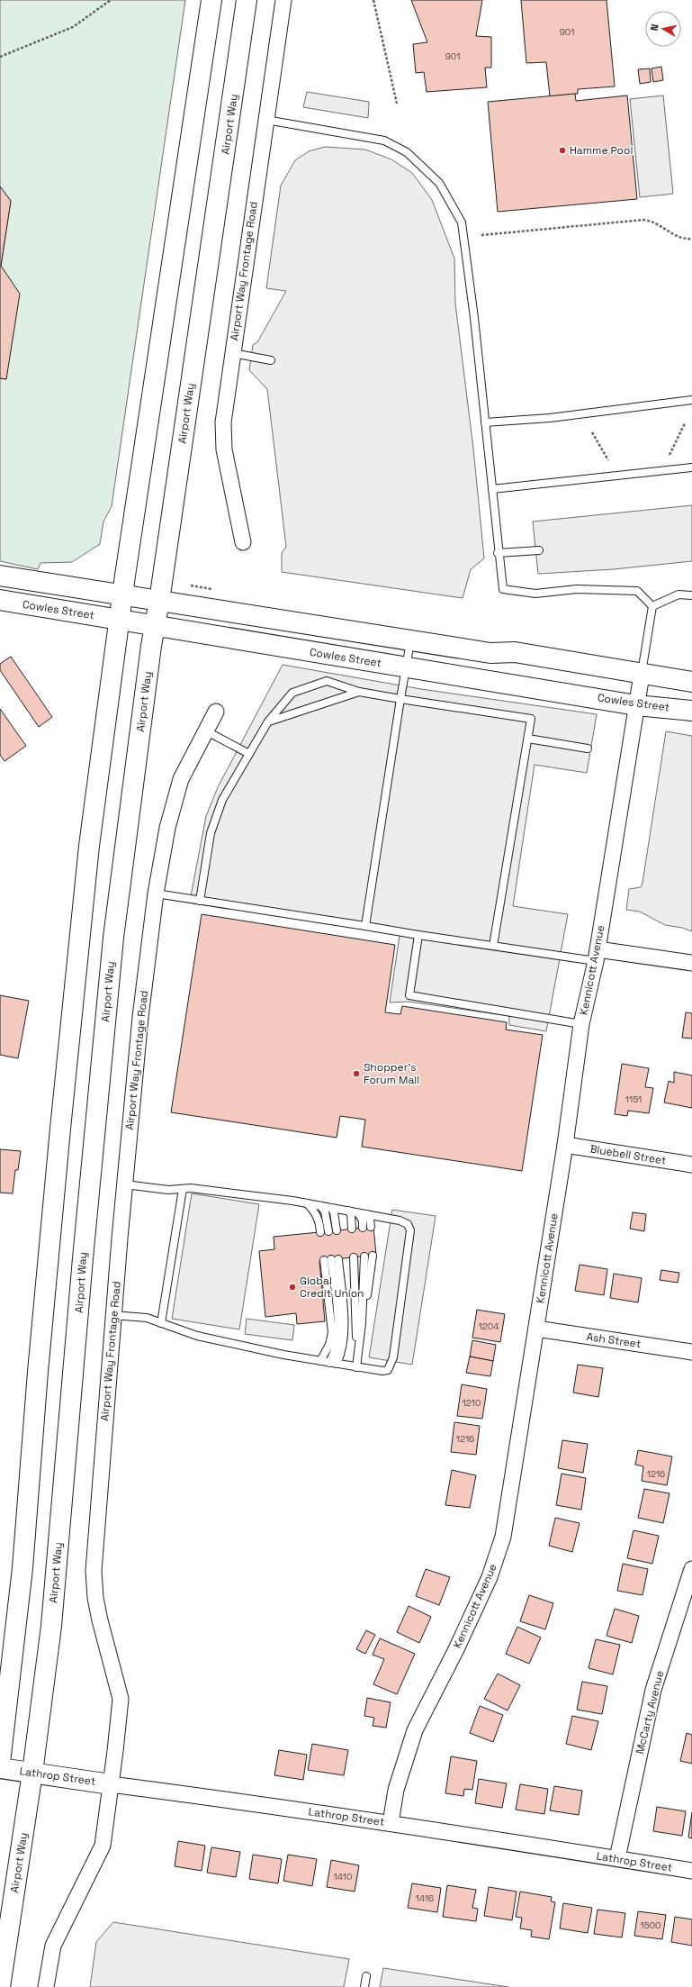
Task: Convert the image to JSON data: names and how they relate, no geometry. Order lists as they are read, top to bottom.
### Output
{
  "streets": {
    "main road": ["Airport Way", "Cowles Street", "Lathrop Street"],
    "street": [
      "Airport Way Frontage Road",
      "Kennicott Avenue",
      "Bluebell Street",
      "Ash Street",
      "McCarty Avenue"
    ]
  },
  "crossings": [
    ["Airport Way", "Cowles Street"],
    ["Airport Way", "Lathrop Street"],
    ["Airport Way Frontage Road", "Lathrop Street"],
    ["Cowles Street", "Kennicott Avenue"],
    ["Kennicott Avenue", "Bluebell Street"],
    ["Kennicott Avenue", "Ash Street"],
    ["Kennicott Avenue", "Lathrop Street"],
    ["McCarty Avenue", "Lathrop Street"]
  ],
  "places": ["Hamme Pool", "Shopper's Forum Mall", "Global Credit Union"],
  "house_numbers": [
    "901",
    "901",
    "1151",
    "1204",
    "1210",
    "1216",
    "1216",
    "1410",
    "1416",
    "1500"
  ],
  "north": "left"
}
